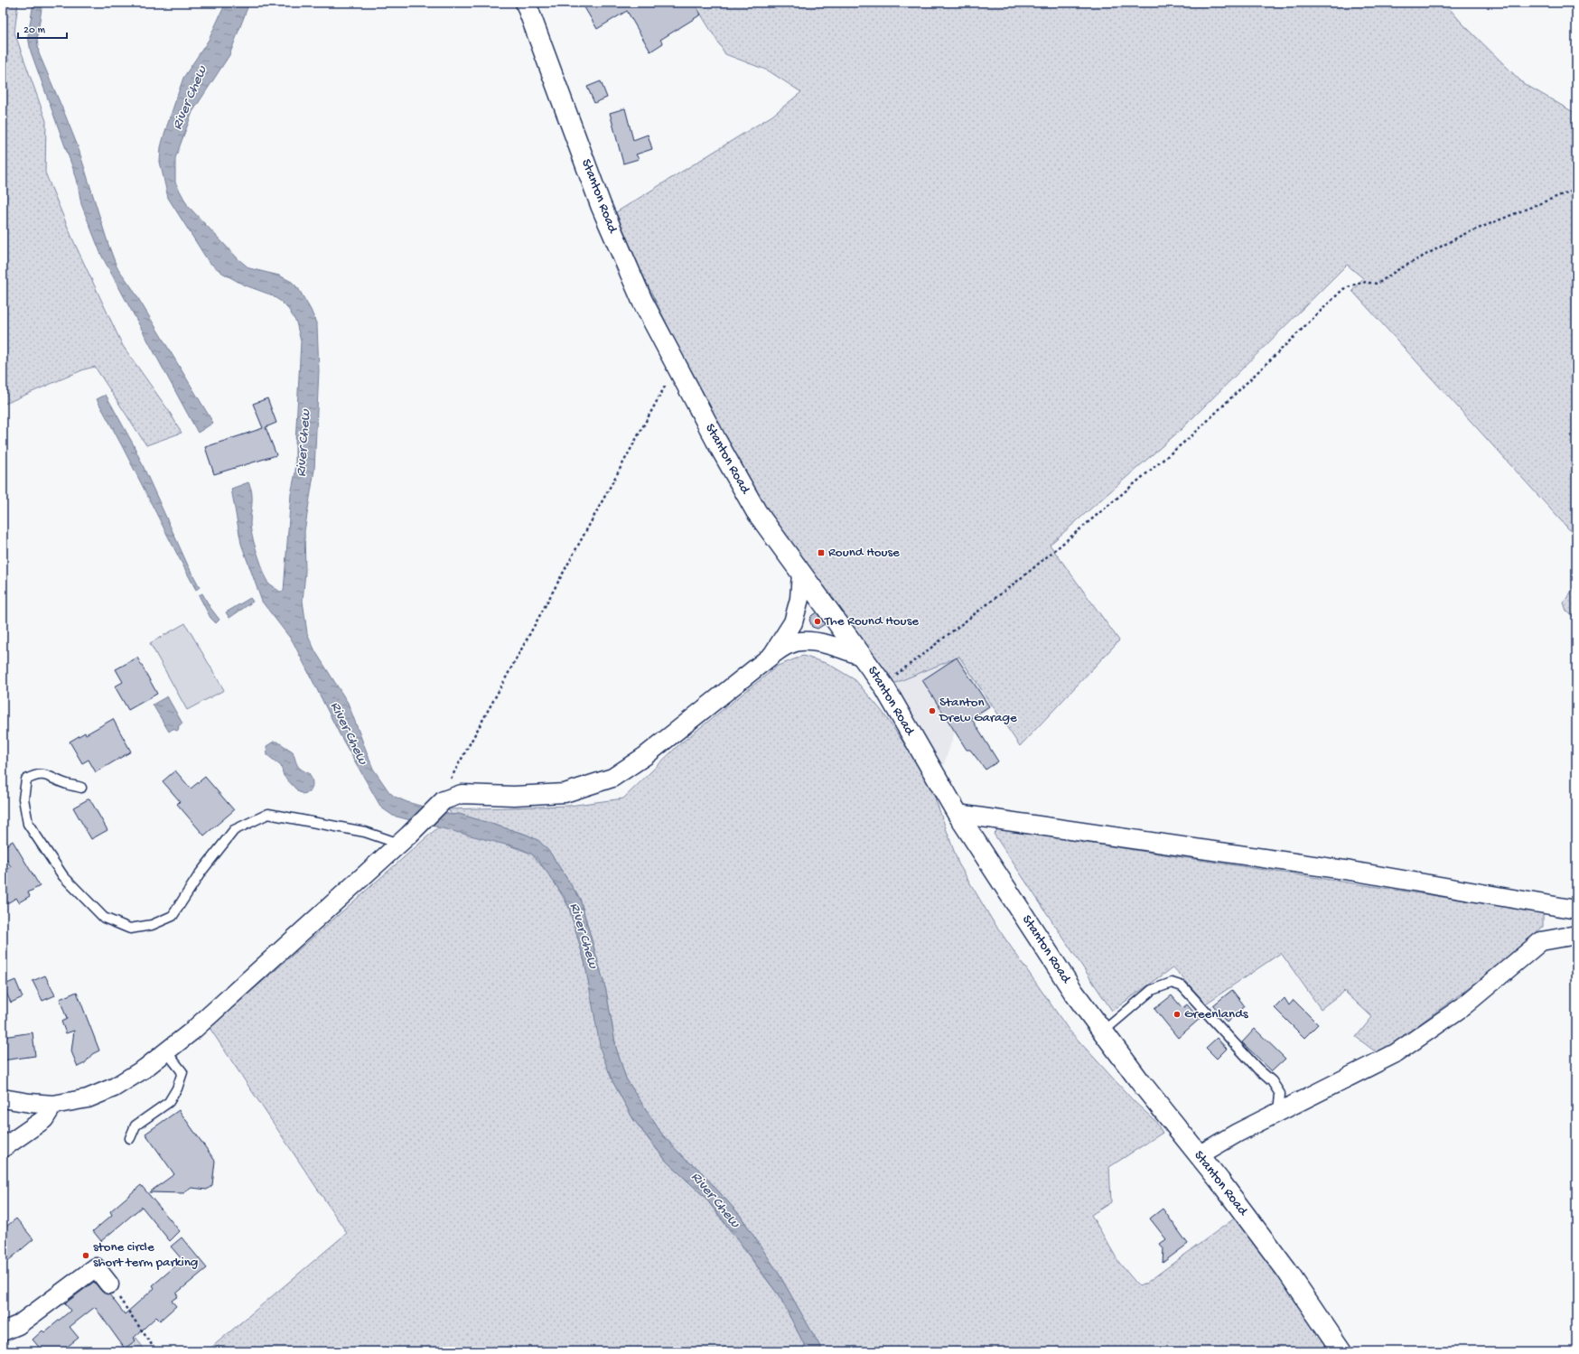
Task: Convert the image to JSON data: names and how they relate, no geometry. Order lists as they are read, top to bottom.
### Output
{
  "streets": {
    "main road": ["Stanton Road"]
  },
  "water": ["River Chew"],
  "places": {
    "transit": ["Round House"],
    "other": [
      "The Round House",
      "Stanton Drew Garage",
      "Greenlands",
      "stone circle short term parking"
    ]
  },
  "scale_bar": "20 m"
}
